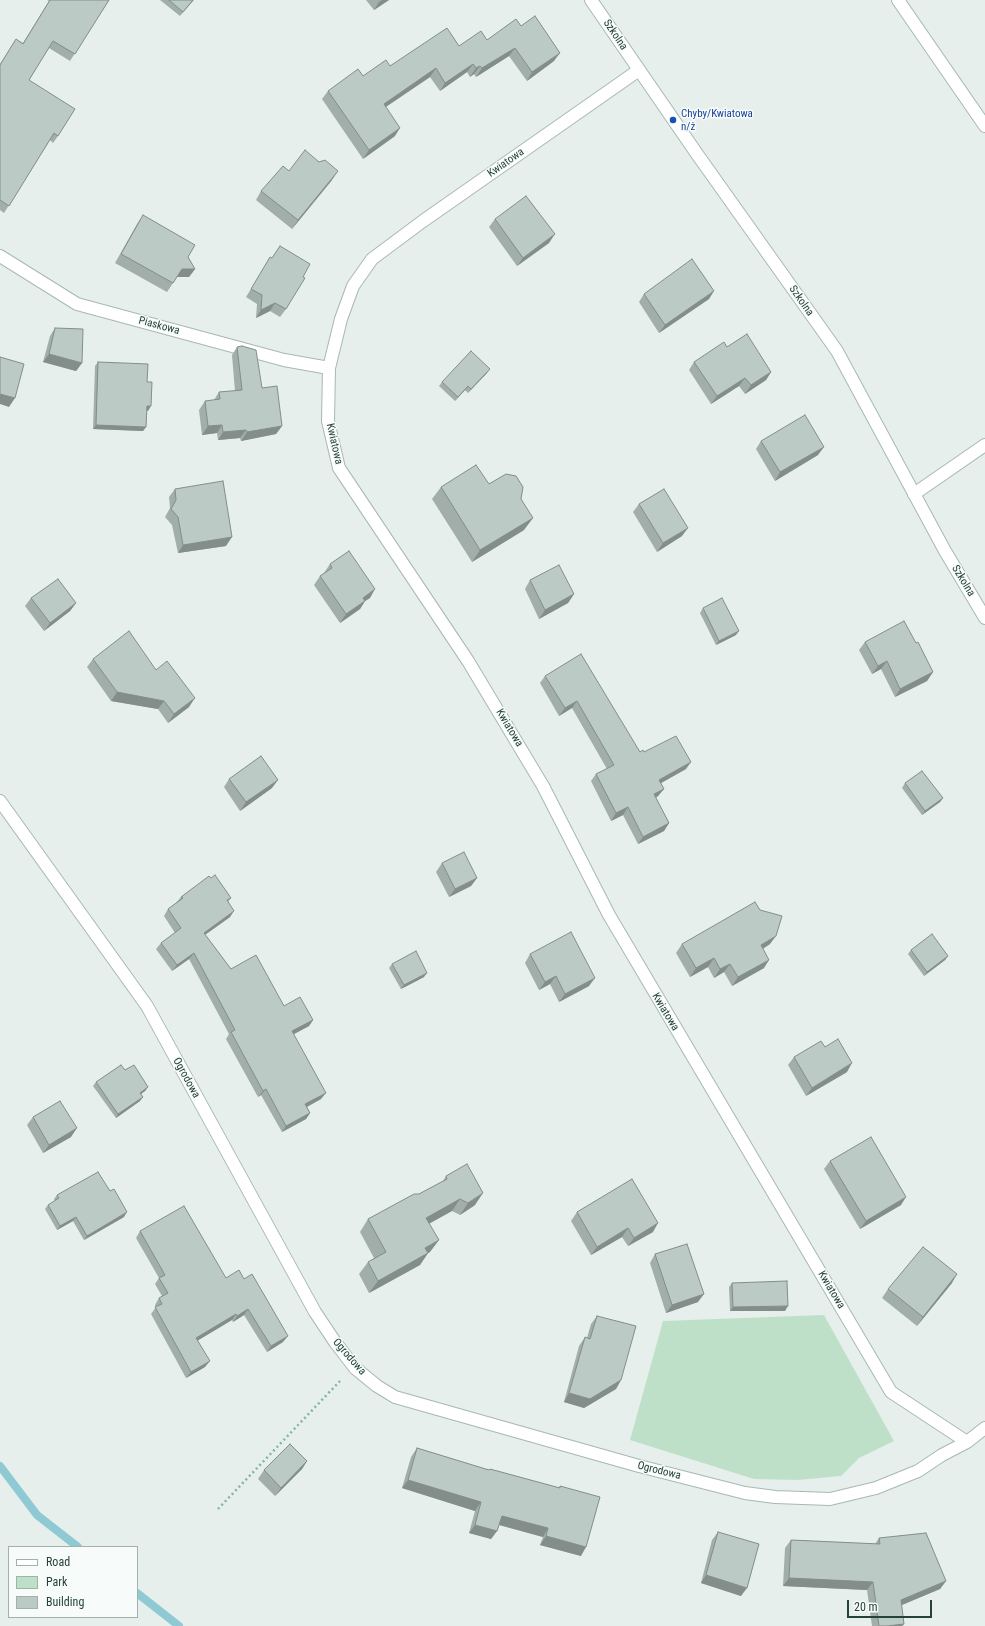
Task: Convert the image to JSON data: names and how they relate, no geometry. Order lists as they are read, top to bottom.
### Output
{
  "streets": {
    "street": [
      "Szkolna",
      "Kwiatowa",
      "Piaskowa",
      "Ogrodowa"
    ]
  },
  "crossings": [
    ["Szkolna", "Kwiatowa"],
    ["Kwiatowa", "Piaskowa"],
    ["Kwiatowa", "Ogrodowa"]
  ],
  "places": ["Chyby/Kwiatowa n/ż"],
  "legend": ["Road", "Park", "Building"],
  "scale_bar": "20 m"
}
